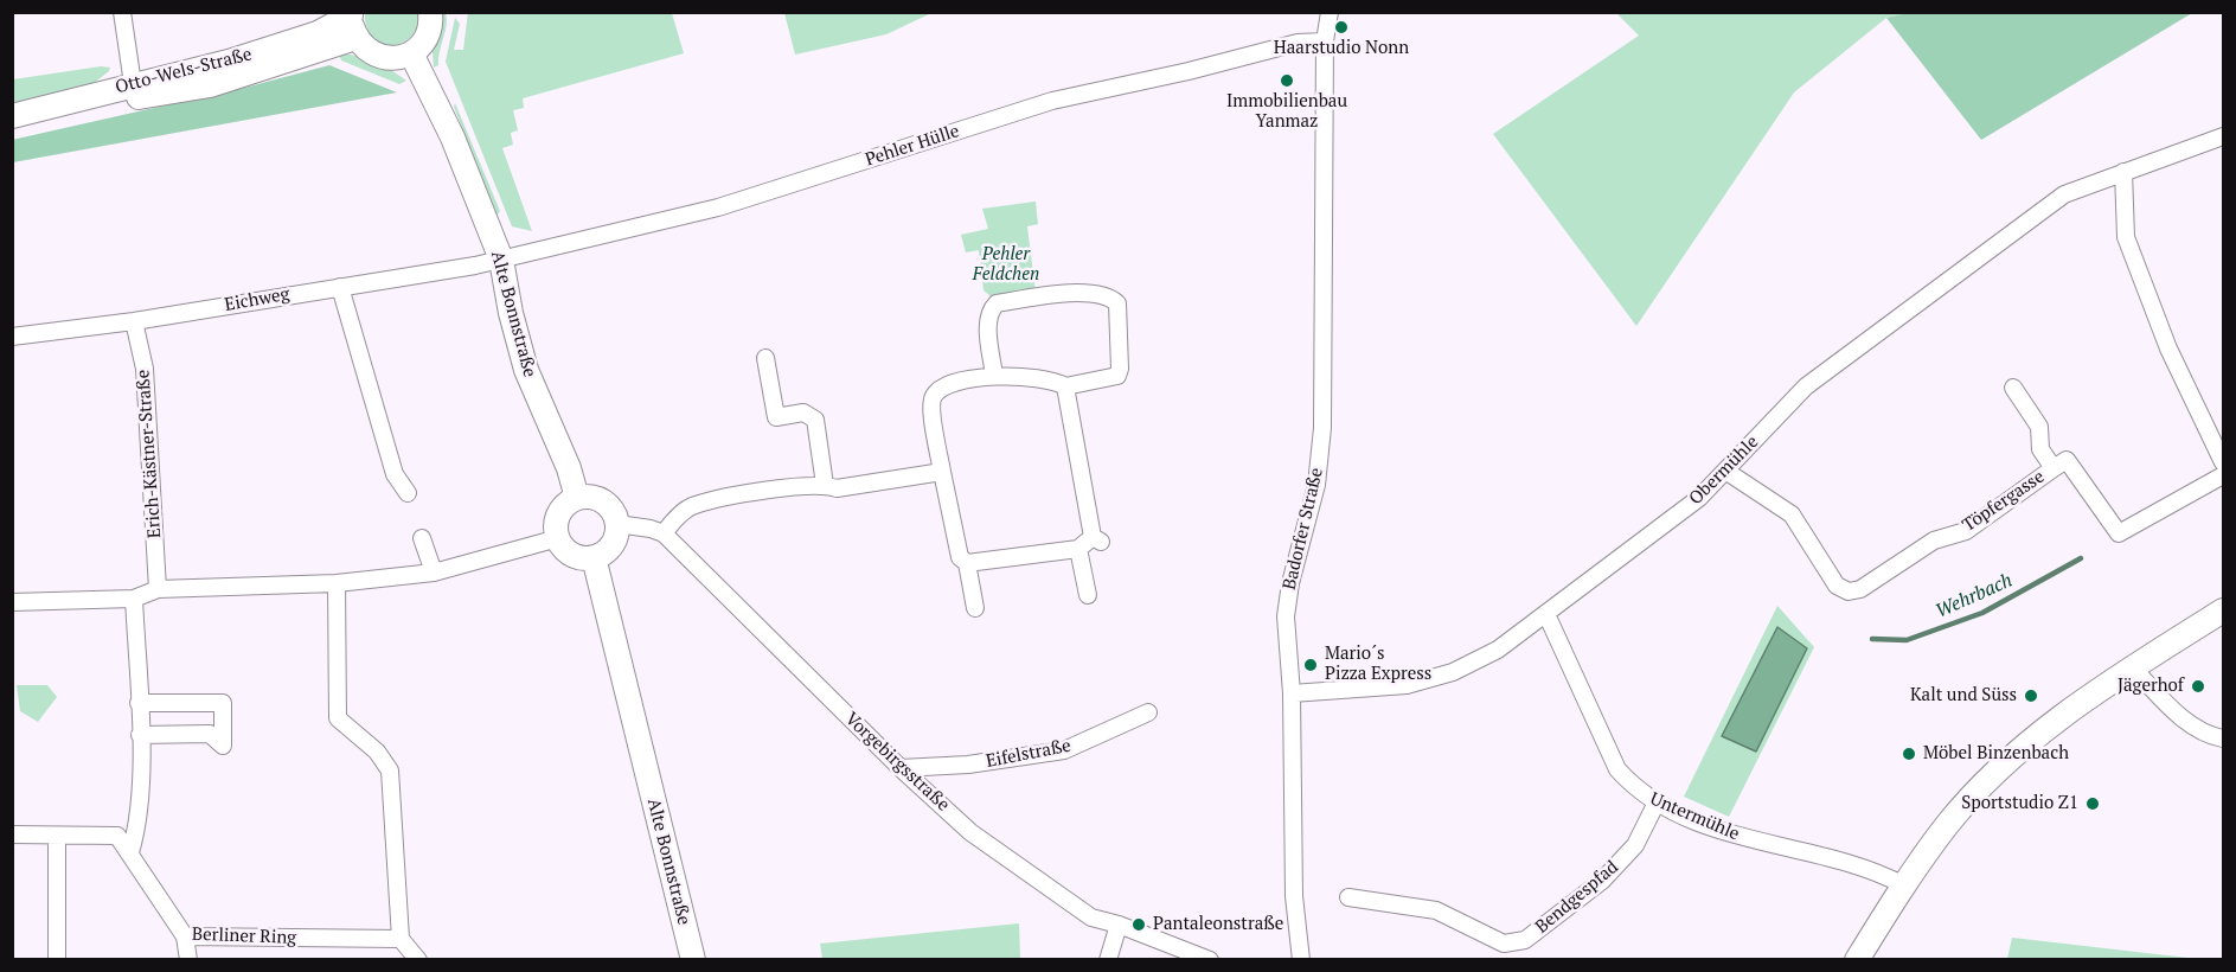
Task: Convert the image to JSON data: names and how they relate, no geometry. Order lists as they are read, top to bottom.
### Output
{
  "streets": {
    "main road": ["Otto-Wels-Straße", "Alte Bonnstraße"],
    "street": [
      "Pehler Hülle",
      "Eichweg",
      "Erich-Kästner-Straße",
      "Obermühle",
      "Töpfergasse",
      "Badorfer Straße",
      "Eifelstraße",
      "Vorgebirgsstraße",
      "Untermühle",
      "Bendgespfad",
      "Berliner Ring"
    ]
  },
  "crossings": [
    ["Pehler Hülle", "Eichweg"],
    ["Pehler Hülle", "Alte Bonnstraße"],
    ["Pehler Hülle", "Badorfer Straße"],
    ["Eichweg", "Alte Bonnstraße"],
    ["Eichweg", "Erich-Kästner-Straße"],
    ["Obermühle", "Töpfergasse"],
    ["Obermühle", "Badorfer Straße"],
    ["Obermühle", "Untermühle"],
    ["Eifelstraße", "Vorgebirgsstraße"],
    ["Untermühle", "Bendgespfad"]
  ],
  "water": ["Wehrbach"],
  "parks": ["Pehler Feldchen"],
  "places": [
    "Haarstudio Nonn",
    "Immobilienbau Yanmaz",
    "Mario´s Pizza Express",
    "Jägerhof",
    "Kalt und Süss",
    "Möbel Binzenbach",
    "Sportstudio Z1",
    "Pantaleonstraße"
  ]
}
